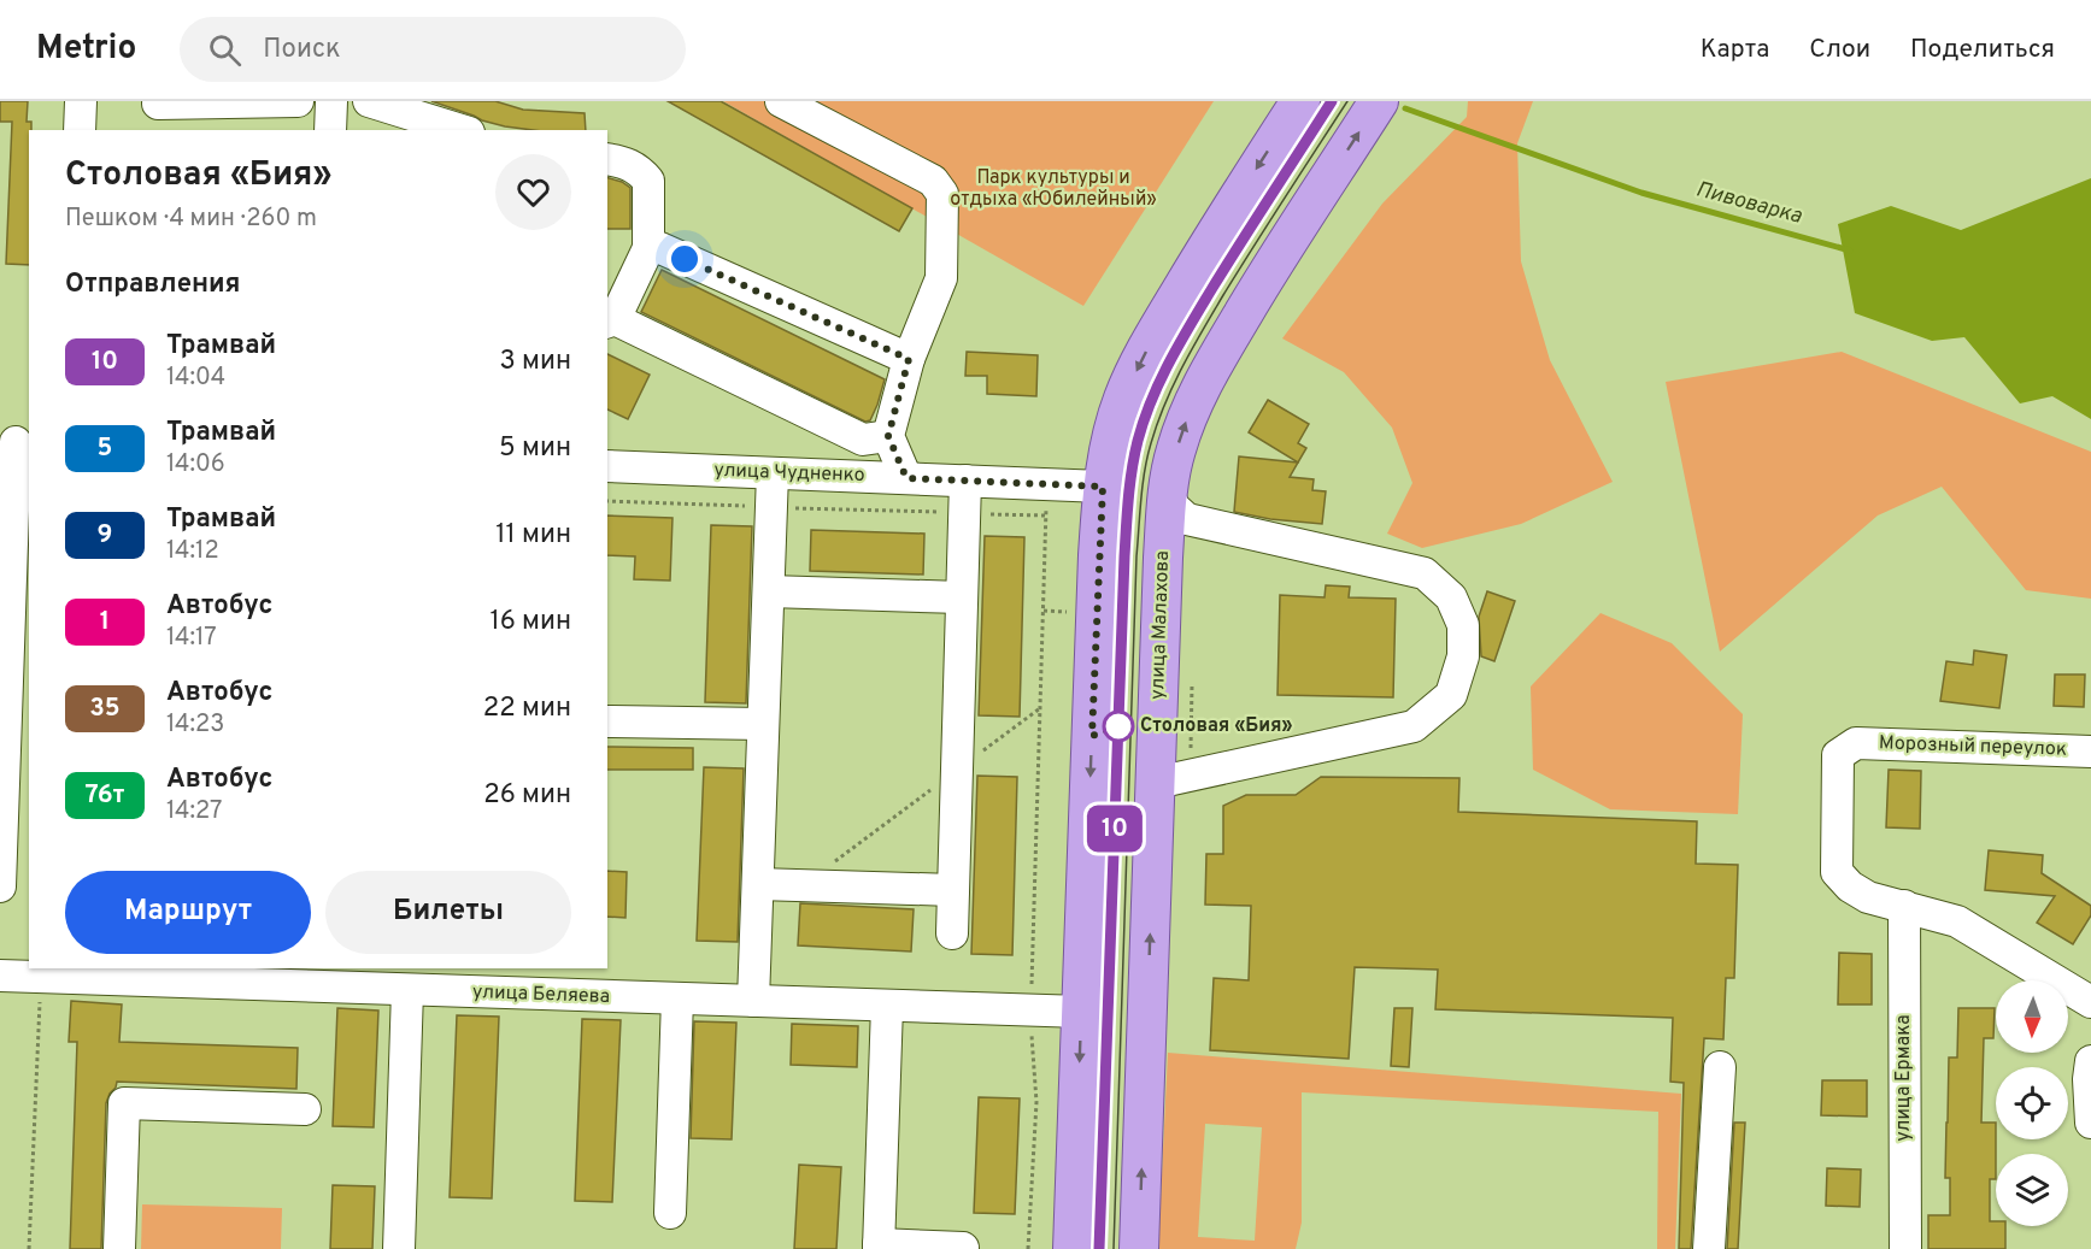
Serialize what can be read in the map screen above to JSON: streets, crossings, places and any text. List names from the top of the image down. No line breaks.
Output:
{"streets":{"main road":["улица Малахова"],"street":["улица Чудненко","Морозный переулок","улица Беляева","улица Ермака"]},"crossings":[["Морозный переулок","улица Ермака"]],"water":["Пивоварка"],"parks":["Парк культуры и отдыха «Юбилейный»"],"places":["Столовая «Бия»"],"lines":["tram line 10"],"north":"bottom","page":{"header":"Metrio","search":"Поиск","nav":["Карта","Слои","Поделиться"],"on_map":"10","heading":[["Столовая «Бия»","Пешком · 4 мин · 260 m"],"Отправления"],"list":[{"mark":"10","name":"Трамвай","note":"14:04","value":"3 мин"},{"mark":"5","name":"Трамвай","note":"14:06","value":"5 мин"},{"mark":"9","name":"Трамвай","note":"14:12","value":"11 мин"},{"mark":"1","name":"Автобус","note":"14:17","value":"16 мин"},{"mark":"35","name":"Автобус","note":"14:23","value":"22 мин"},{"mark":"76т","name":"Автобус","note":"14:27","value":"26 мин"}],"buttons":["Маршрут","Билеты"]}}
